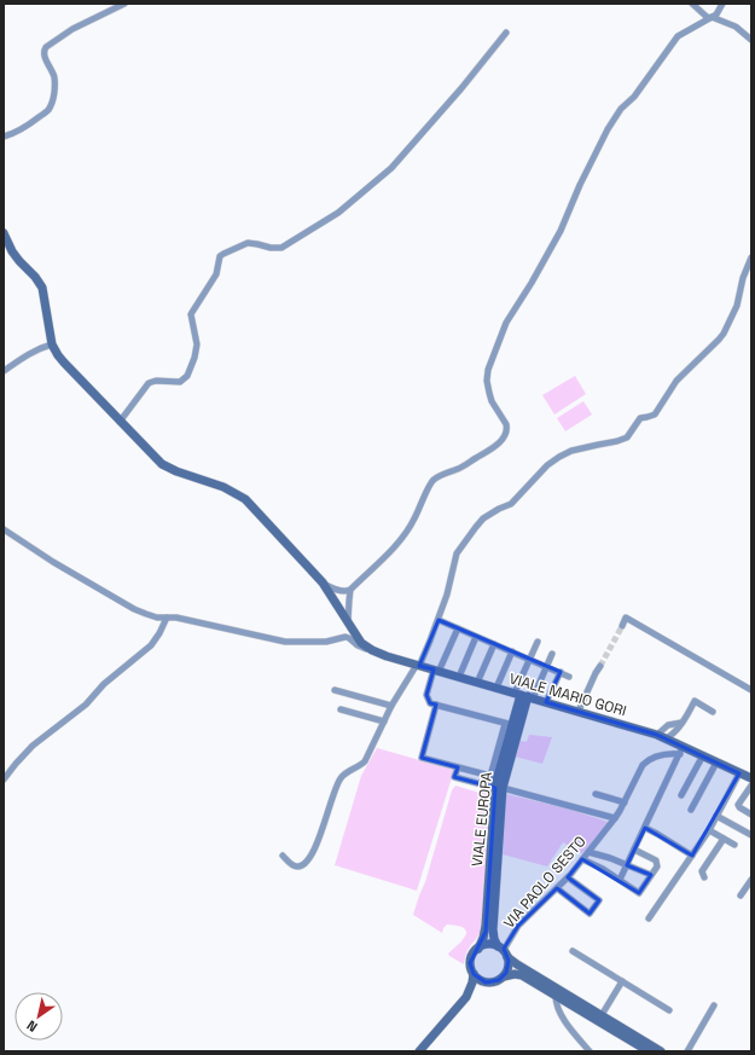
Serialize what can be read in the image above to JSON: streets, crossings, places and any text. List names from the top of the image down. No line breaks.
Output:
{"streets":{"street":["VIALE MARIO GORI","VIALE EUROPA","VIA PAOLO SESTO"]},"crossings":[["VIALE MARIO GORI","VIALE EUROPA"],["VIALE MARIO GORI","VIA PAOLO SESTO"],["VIALE EUROPA","VIA PAOLO SESTO"]],"north":"bottom left"}
